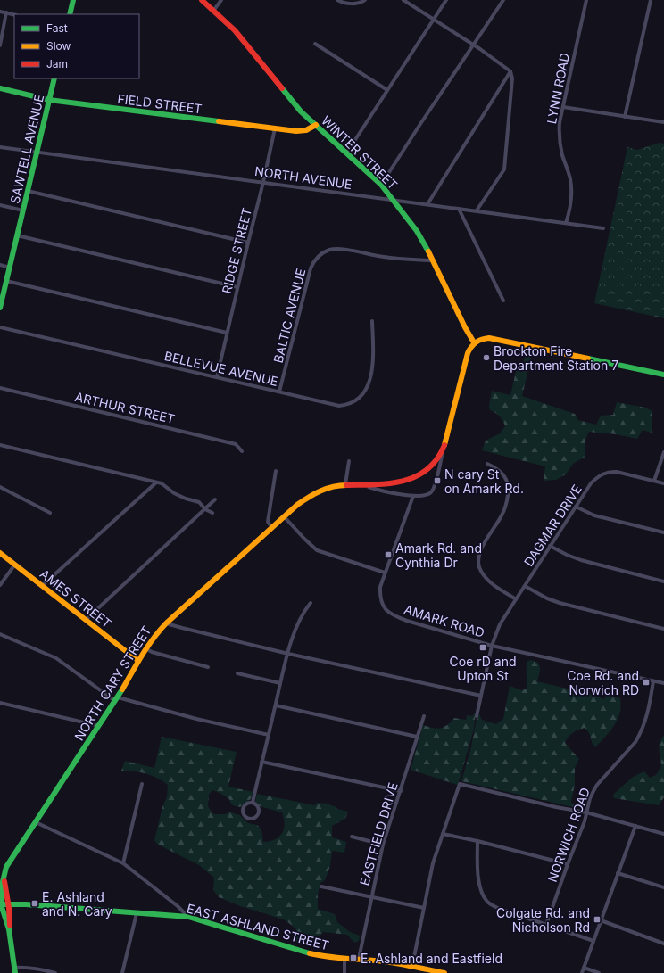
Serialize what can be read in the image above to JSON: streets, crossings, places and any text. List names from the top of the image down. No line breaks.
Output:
{"streets":{"street":["LYNN ROAD","FIELD STREET","SAWTELL AVENUE","WINTER STREET","NORTH AVENUE","RIDGE STREET","BALTIC AVENUE","BELLEVUE AVENUE","ARTHUR STREET","DAGMAR DRIVE","AMES STREET","AMARK ROAD","NORTH CARY STREET","EASTFIELD DRIVE","NORWICH ROAD","EAST ASHLAND STREET"]},"crossings":[["LYNN ROAD","NORTH AVENUE"],["FIELD STREET","SAWTELL AVENUE"],["FIELD STREET","WINTER STREET"],["FIELD STREET","RIDGE STREET"],["SAWTELL AVENUE","NORTH AVENUE"],["WINTER STREET","NORTH AVENUE"],["WINTER STREET","BALTIC AVENUE"],["WINTER STREET","NORTH CARY STREET"],["NORTH AVENUE","RIDGE STREET"],["RIDGE STREET","BELLEVUE AVENUE"],["BALTIC AVENUE","BELLEVUE AVENUE"],["DAGMAR DRIVE","AMARK ROAD"],["AMES STREET","NORTH CARY STREET"],["AMARK ROAD","NORTH CARY STREET"],["AMARK ROAD","NORWICH ROAD"],["NORTH CARY STREET","EAST ASHLAND STREET"],["EASTFIELD DRIVE","EAST ASHLAND STREET"]],"places":{"other":["Brockton Fire Department Station 7"],"transit":["N cary St on Amark Rd.","Amark Rd. and Cynthia Dr","Coe rD and Upton St","Coe Rd. and Norwich RD","E. Ashland and N. Cary","Colgate Rd. and Nicholson Rd","E. Ashland and Eastfield"]},"legend":["Fast","Slow","Jam"]}
